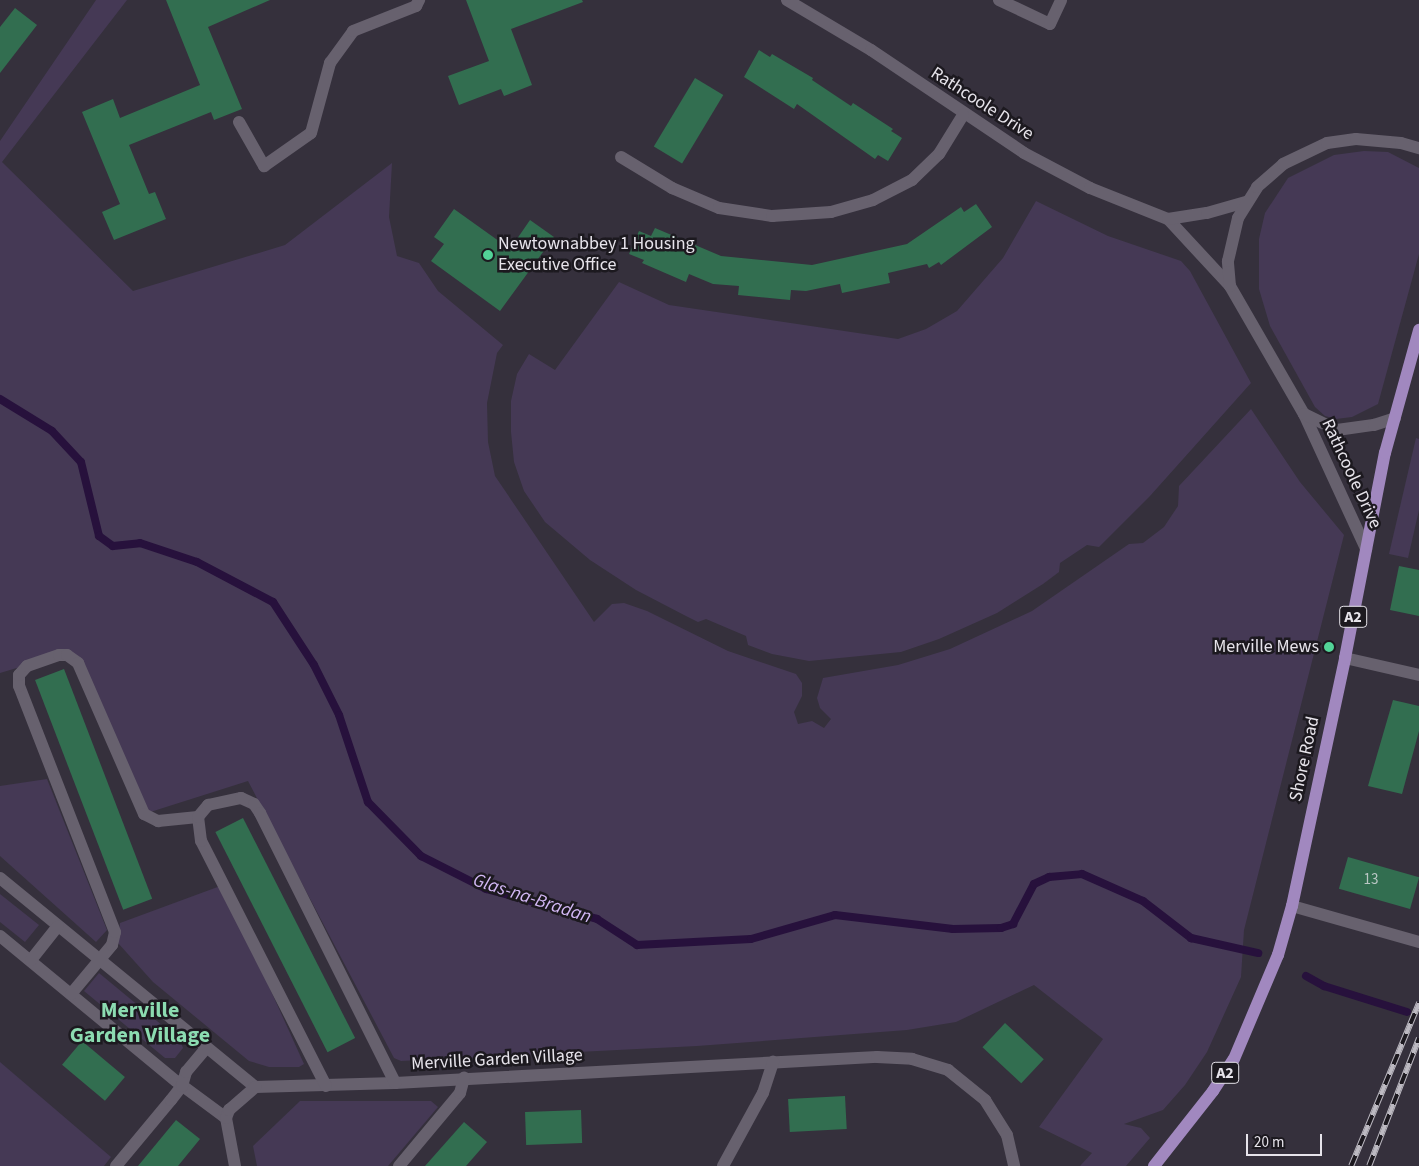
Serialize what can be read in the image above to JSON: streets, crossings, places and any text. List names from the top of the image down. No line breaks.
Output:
{"streets":{"main road":["A2","Shore Road"],"street":["Rathcoole Drive","Merville Garden Village"]},"crossings":[["Rathcoole Drive","Shore Road"]],"districts":["Merville Garden Village"],"water":["Glas-na-Bradan"],"places":["Newtownabbey 1 Housing Executive Office","Merville Mews"],"house_numbers":["13"],"scale_bar":"20 m"}
